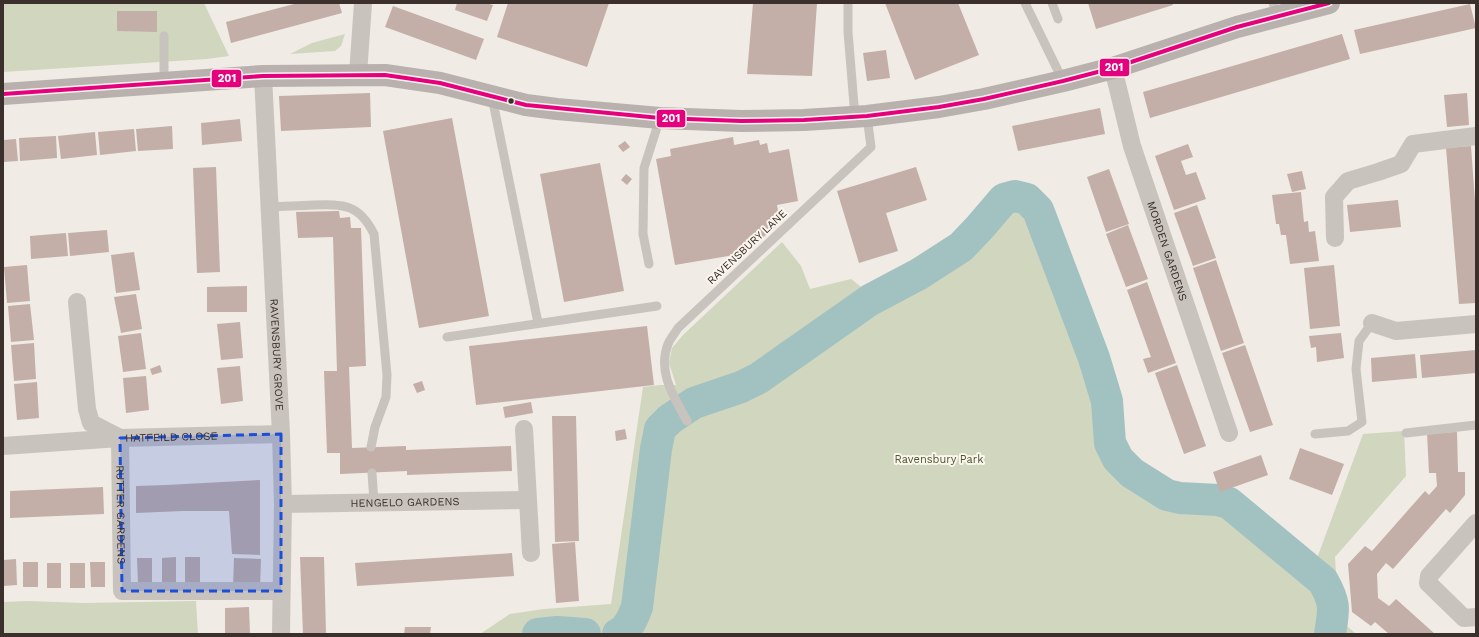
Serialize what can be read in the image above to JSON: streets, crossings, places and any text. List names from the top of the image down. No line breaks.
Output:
{"streets":{"street":["MORDEN GARDENS","RAVENSBURY GROVE","HATFEILD CLOSE","HENGELO GARDENS","RUTTER GARDENS"],"lane":["RAVENSBURY LANE"]},"crossings":[["RAVENSBURY GROVE","HATFEILD CLOSE"],["RAVENSBURY GROVE","HENGELO GARDENS"],["RAVENSBURY GROVE","RUTTER GARDENS"],["HATFEILD CLOSE","RUTTER GARDENS"]],"parks":["Ravensbury Park"],"lines":["transit line 201"]}
